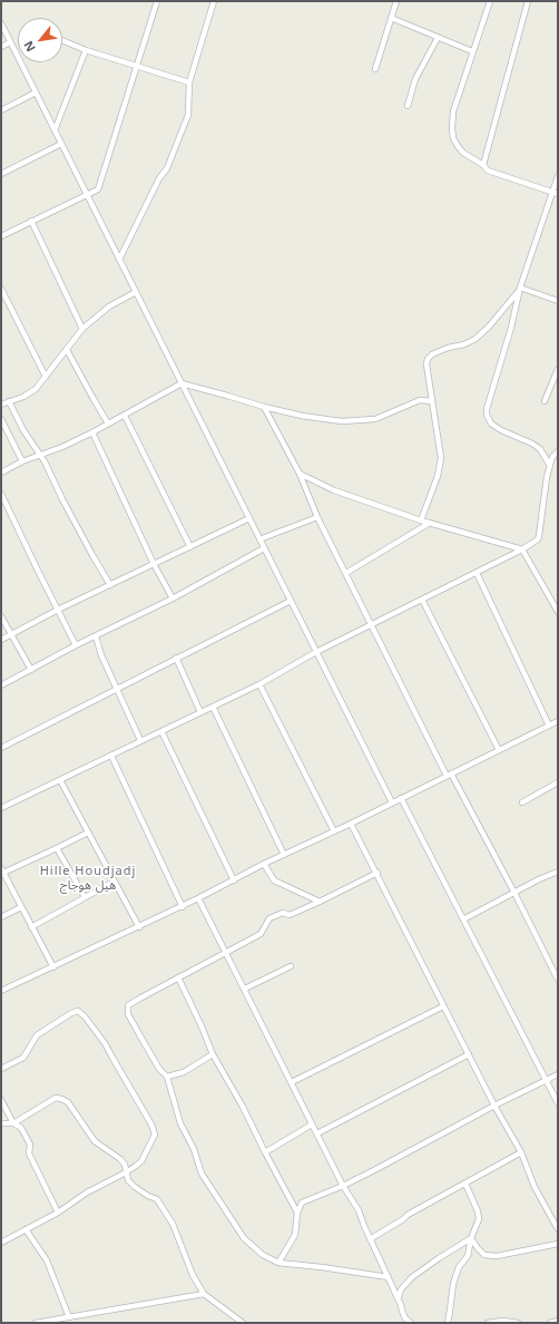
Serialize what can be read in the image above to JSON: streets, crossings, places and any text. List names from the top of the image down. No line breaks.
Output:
{"districts":["Hille Houdjadj هيل هوجاج"],"north":"bottom left"}
